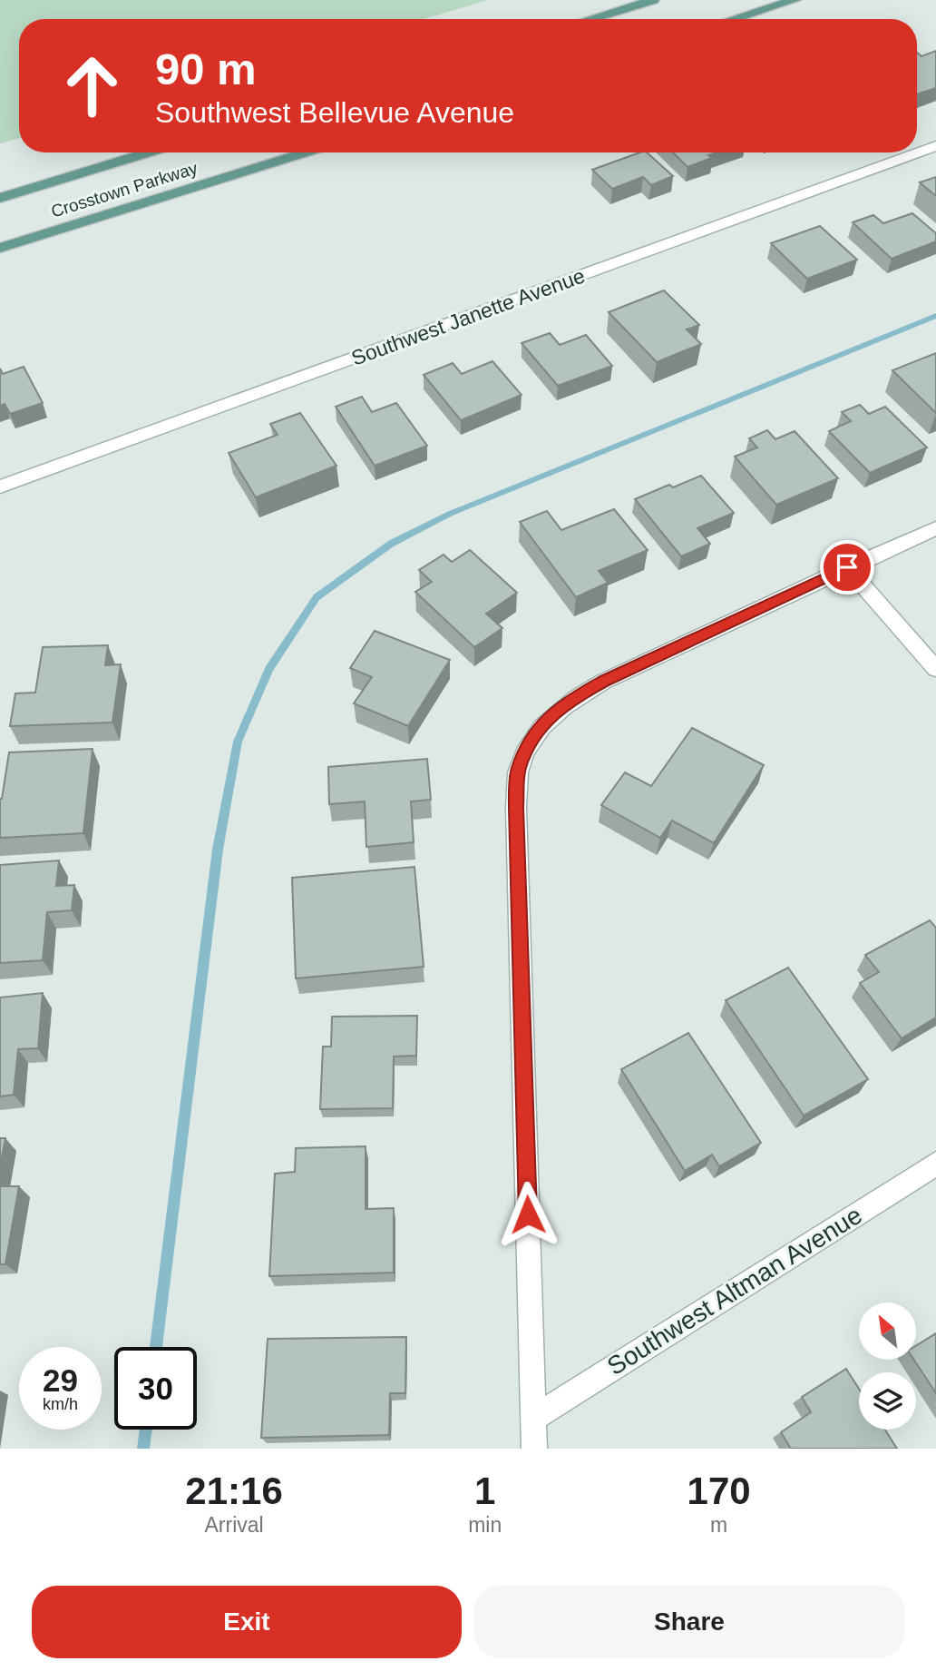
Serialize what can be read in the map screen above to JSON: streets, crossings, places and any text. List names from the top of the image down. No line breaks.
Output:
{"streets":{"main road":["Crosstown Parkway"],"street":["Southwest Janette Avenue","Southwest Altman Avenue"]},"north":"top left","page":{"turn":["90 m","Southwest Bellevue Avenue"],"speed":"29 km/h","limit":"30","eta":["21:16","Arrival","1","min","170","m"],"buttons":["Exit","Share"]}}
